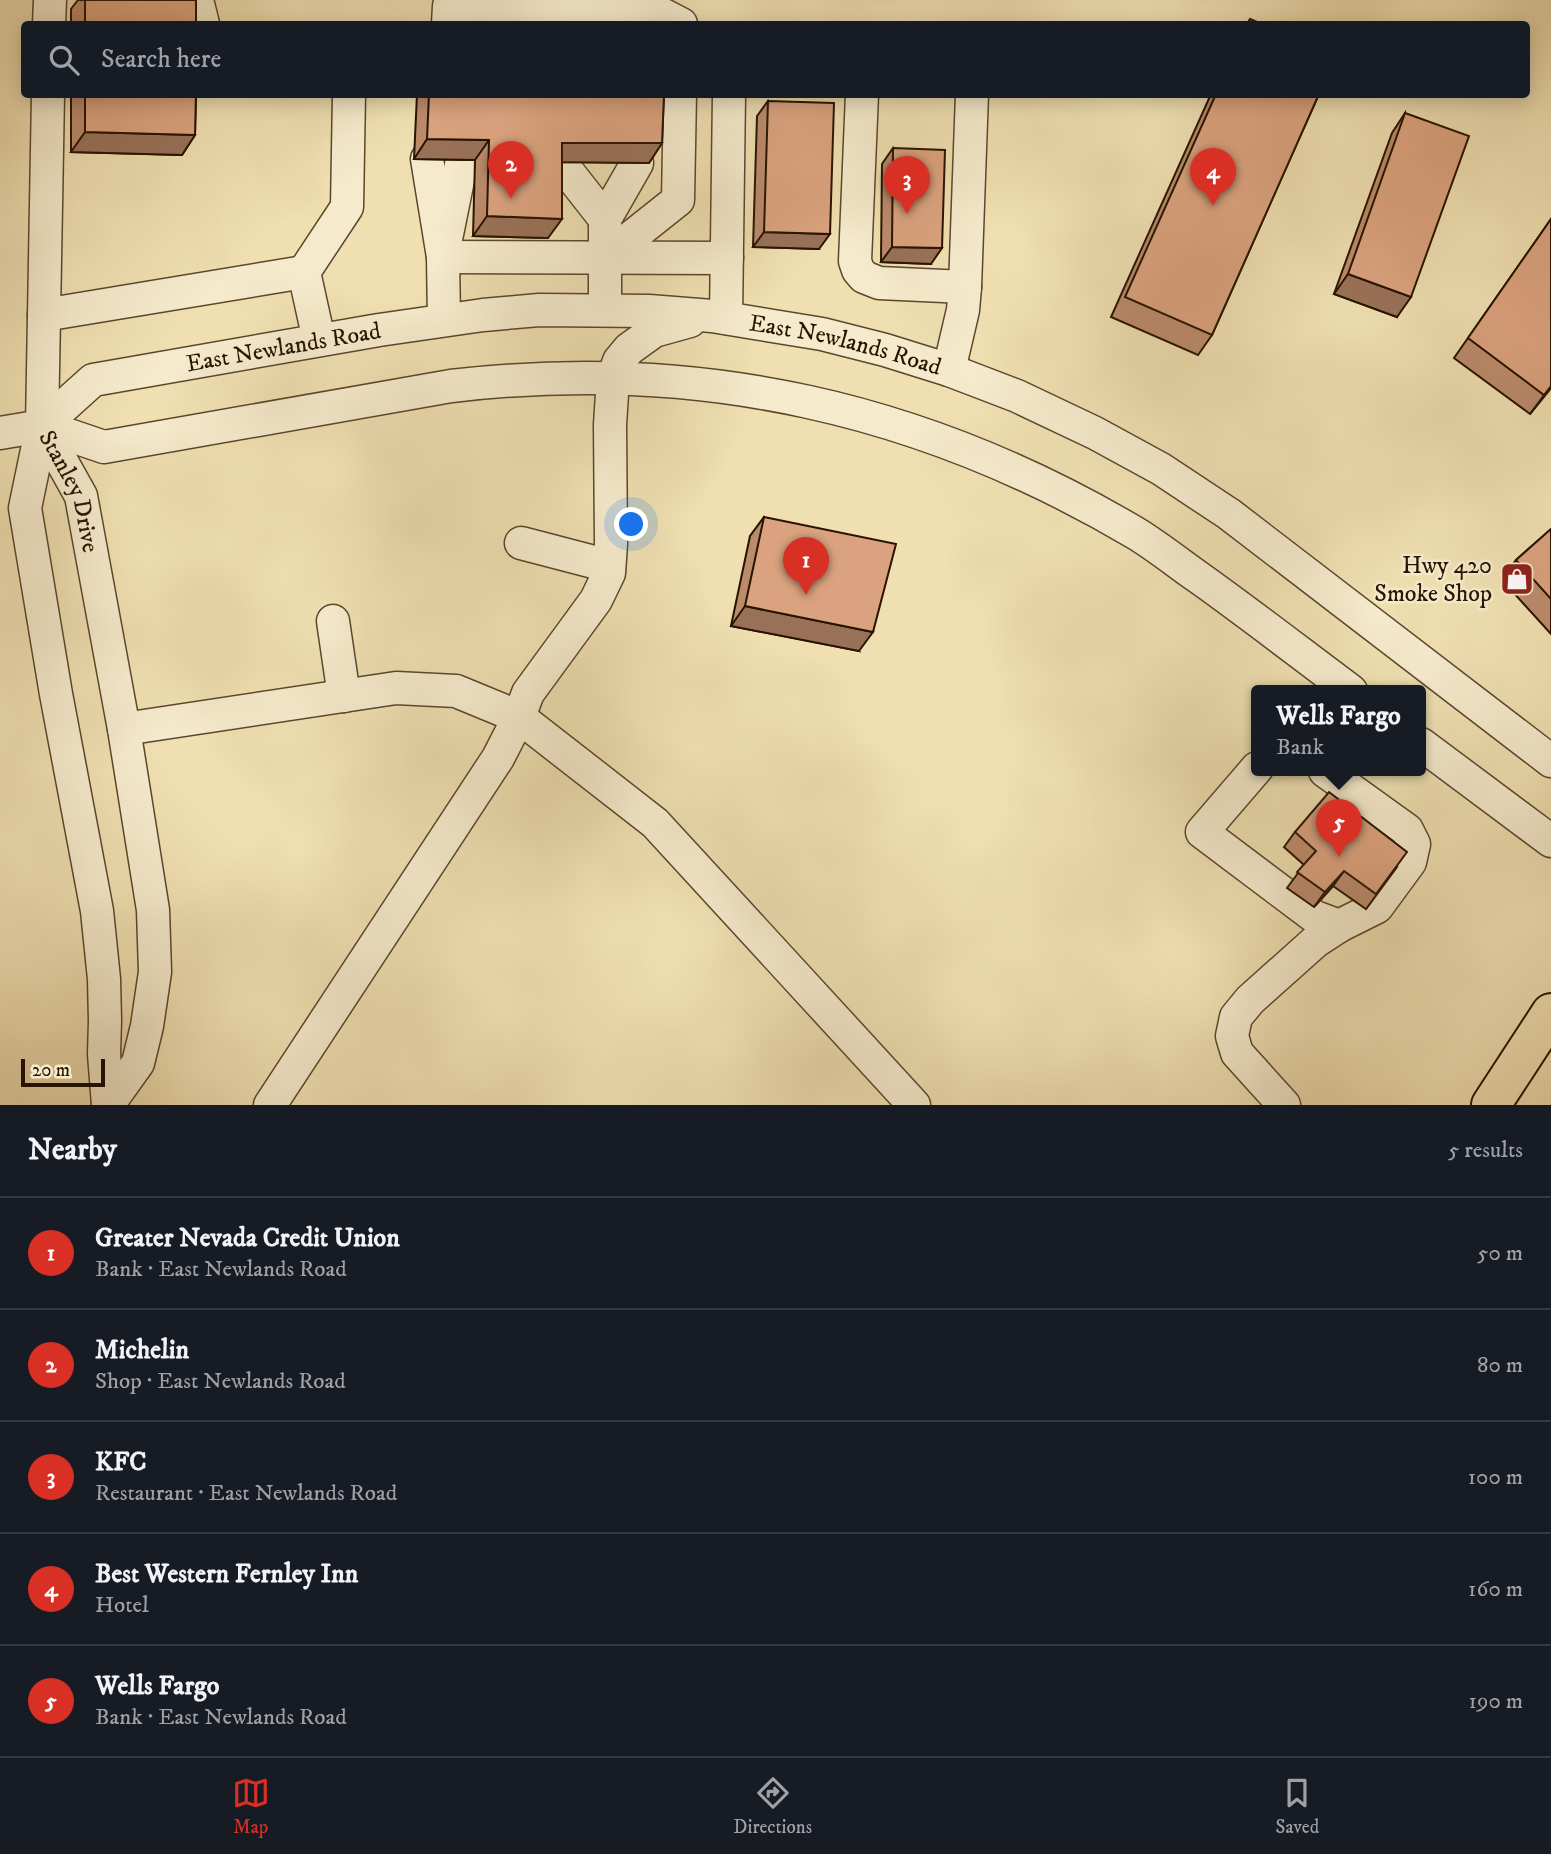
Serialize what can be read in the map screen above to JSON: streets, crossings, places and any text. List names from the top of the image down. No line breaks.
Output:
{"streets":{"street":["East Newlands Road","Stanley Drive"]},"crossings":[["East Newlands Road","Stanley Drive"]],"places":{"shop":["Hwy 420 Smoke Shop"]},"scale_bar":"20 m","page":{"search":"Search here","pins":["2","4","3","1","5"],"popup":["Wells Fargo","Bank"],"scale":"20 m","heading":["Nearby","5 results"],"list":[{"mark":"1","name":"Greater Nevada Credit Union","note":"Bank · East Newlands Road","value":"50 m"},{"mark":"2","name":"Michelin","note":"Shop · East Newlands Road","value":"80 m"},{"mark":"3","name":"KFC","note":"Restaurant · East Newlands Road","value":"100 m"},{"mark":"4","name":"Best Western Fernley Inn","note":"Hotel","value":"160 m"},{"mark":"5","name":"Wells Fargo","note":"Bank · East Newlands Road","value":"190 m"}],"nav":["Map","Directions","Saved"]}}
